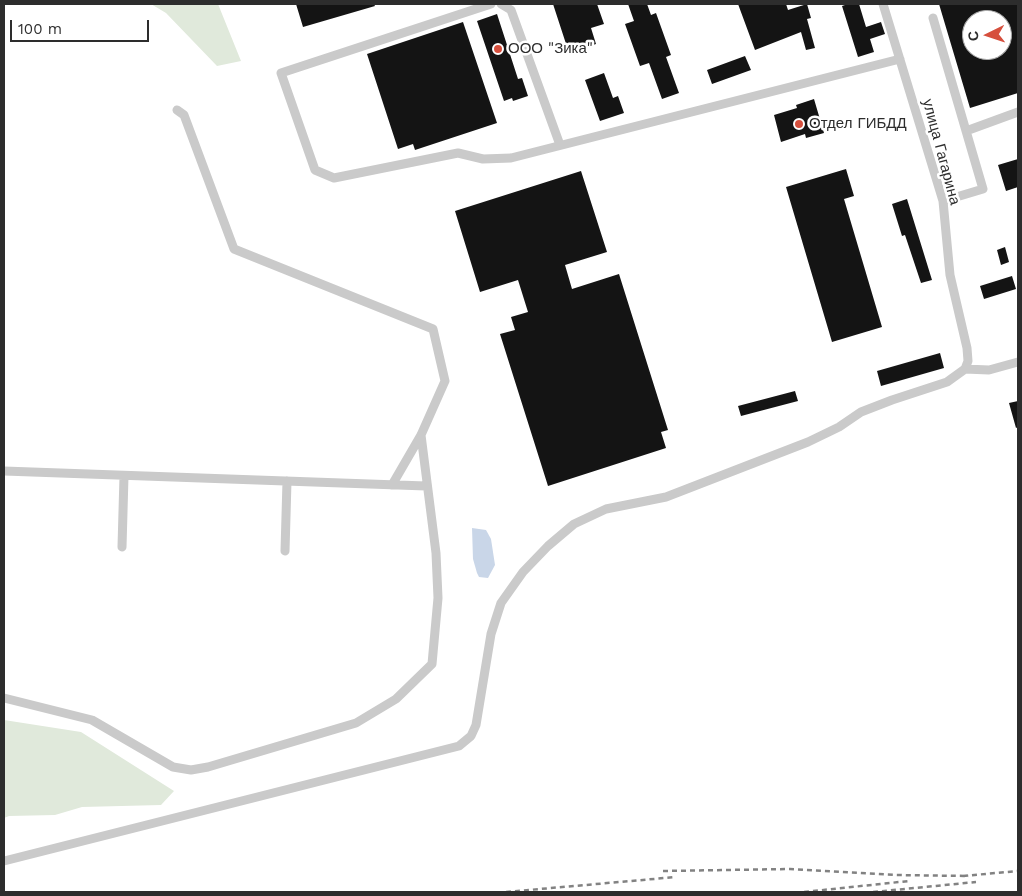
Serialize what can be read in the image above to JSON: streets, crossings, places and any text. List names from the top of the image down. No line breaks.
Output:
{"streets":{"street":["улица Гагарина"]},"places":["ООО \"Зика\"","Отдел ГИБДД"],"scale_bar":"100 m","north":"left"}
